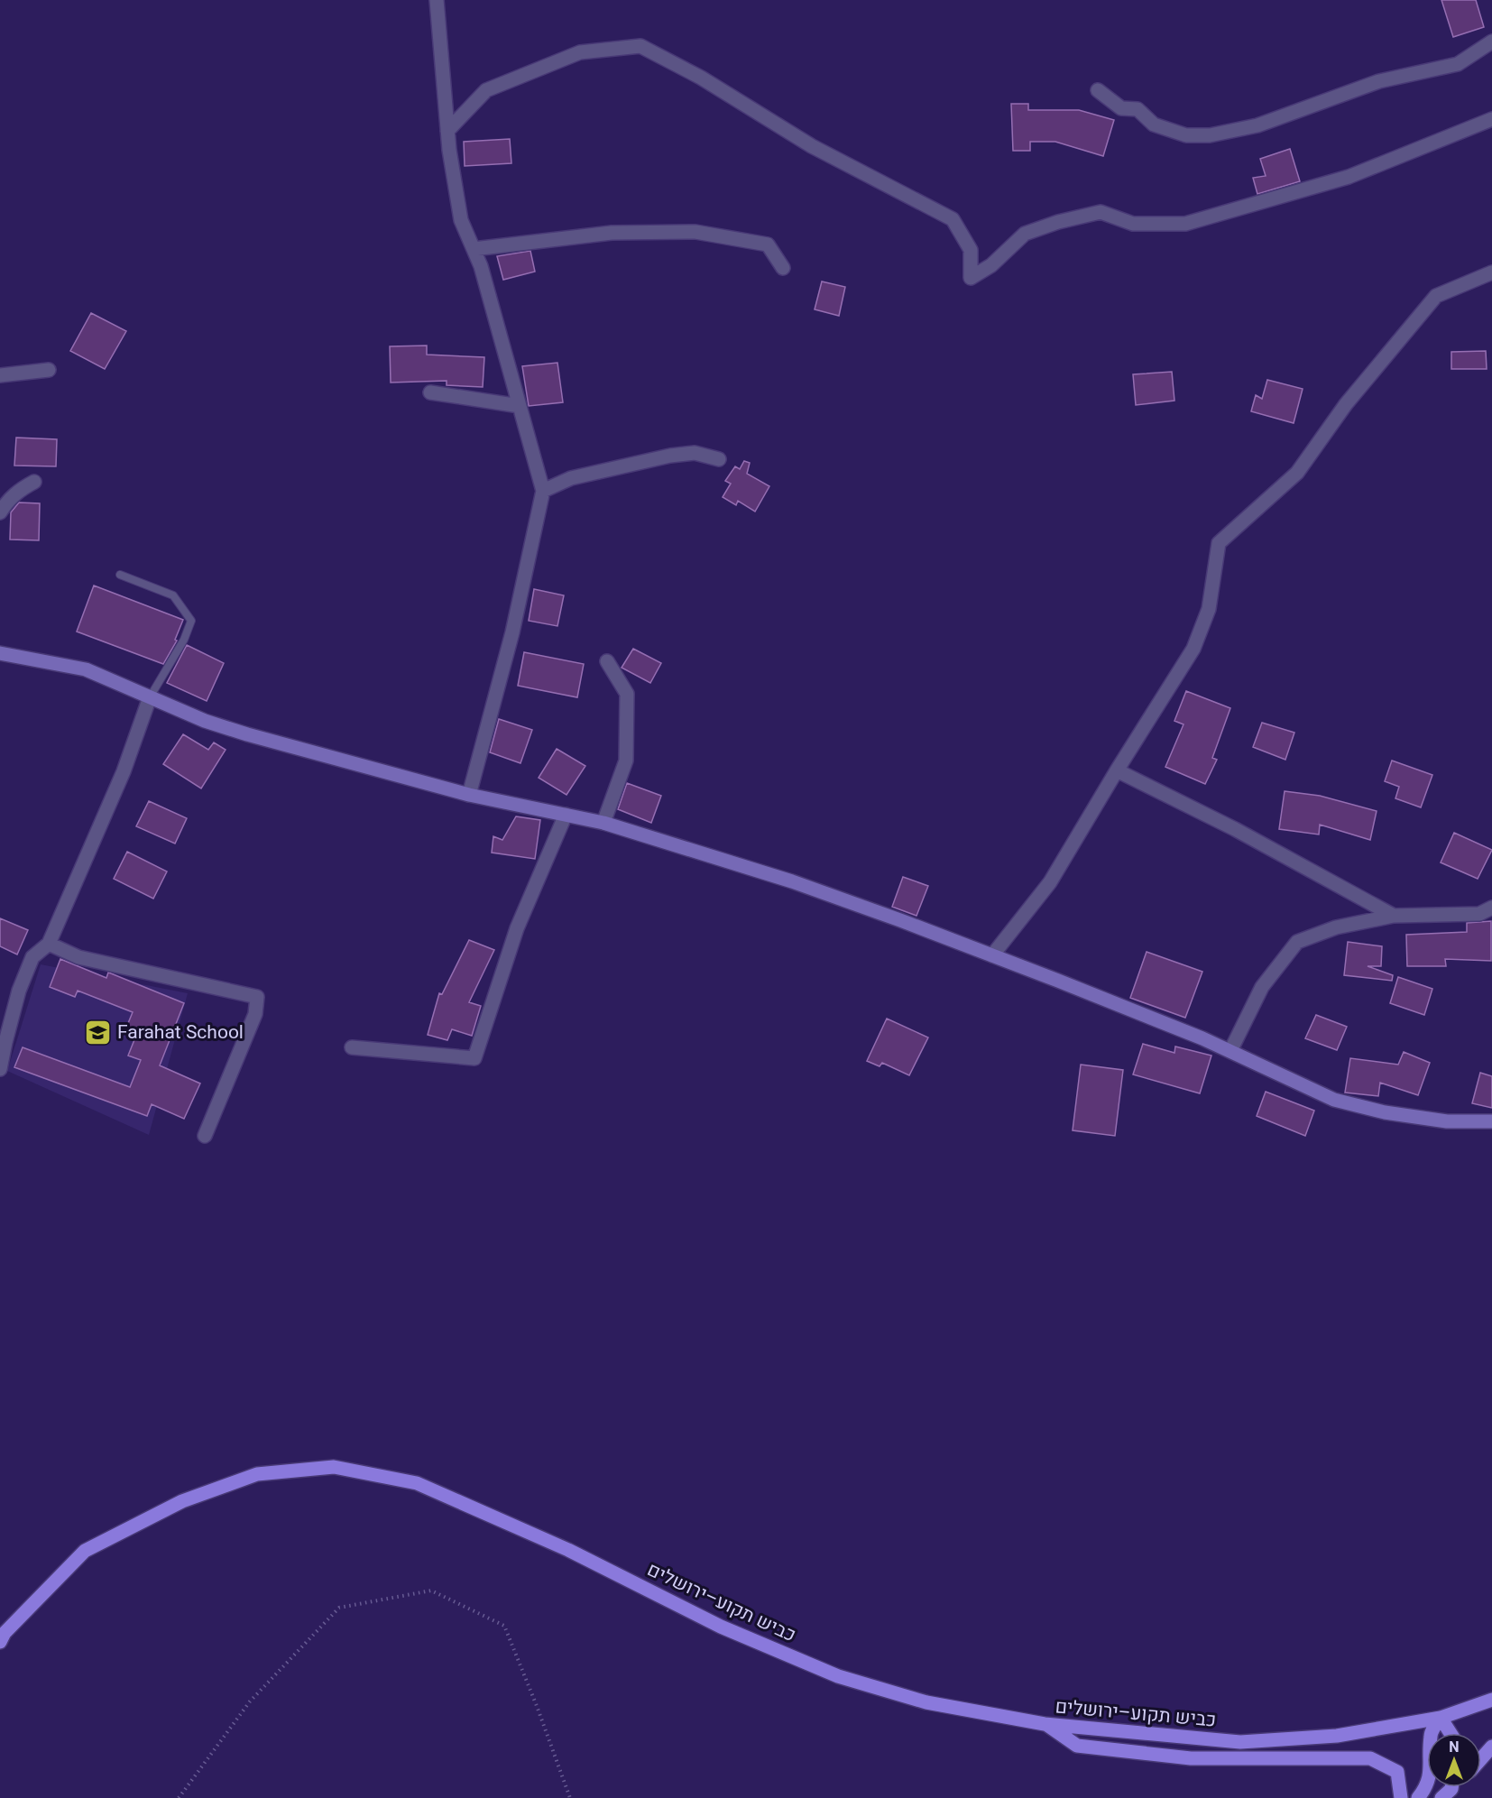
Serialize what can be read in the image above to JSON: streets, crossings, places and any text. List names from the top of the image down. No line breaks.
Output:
{"streets":{"main road":["כביש תקוע–ירושלים"]},"places":{"school or university":["Farahat School"]},"north":"top"}
